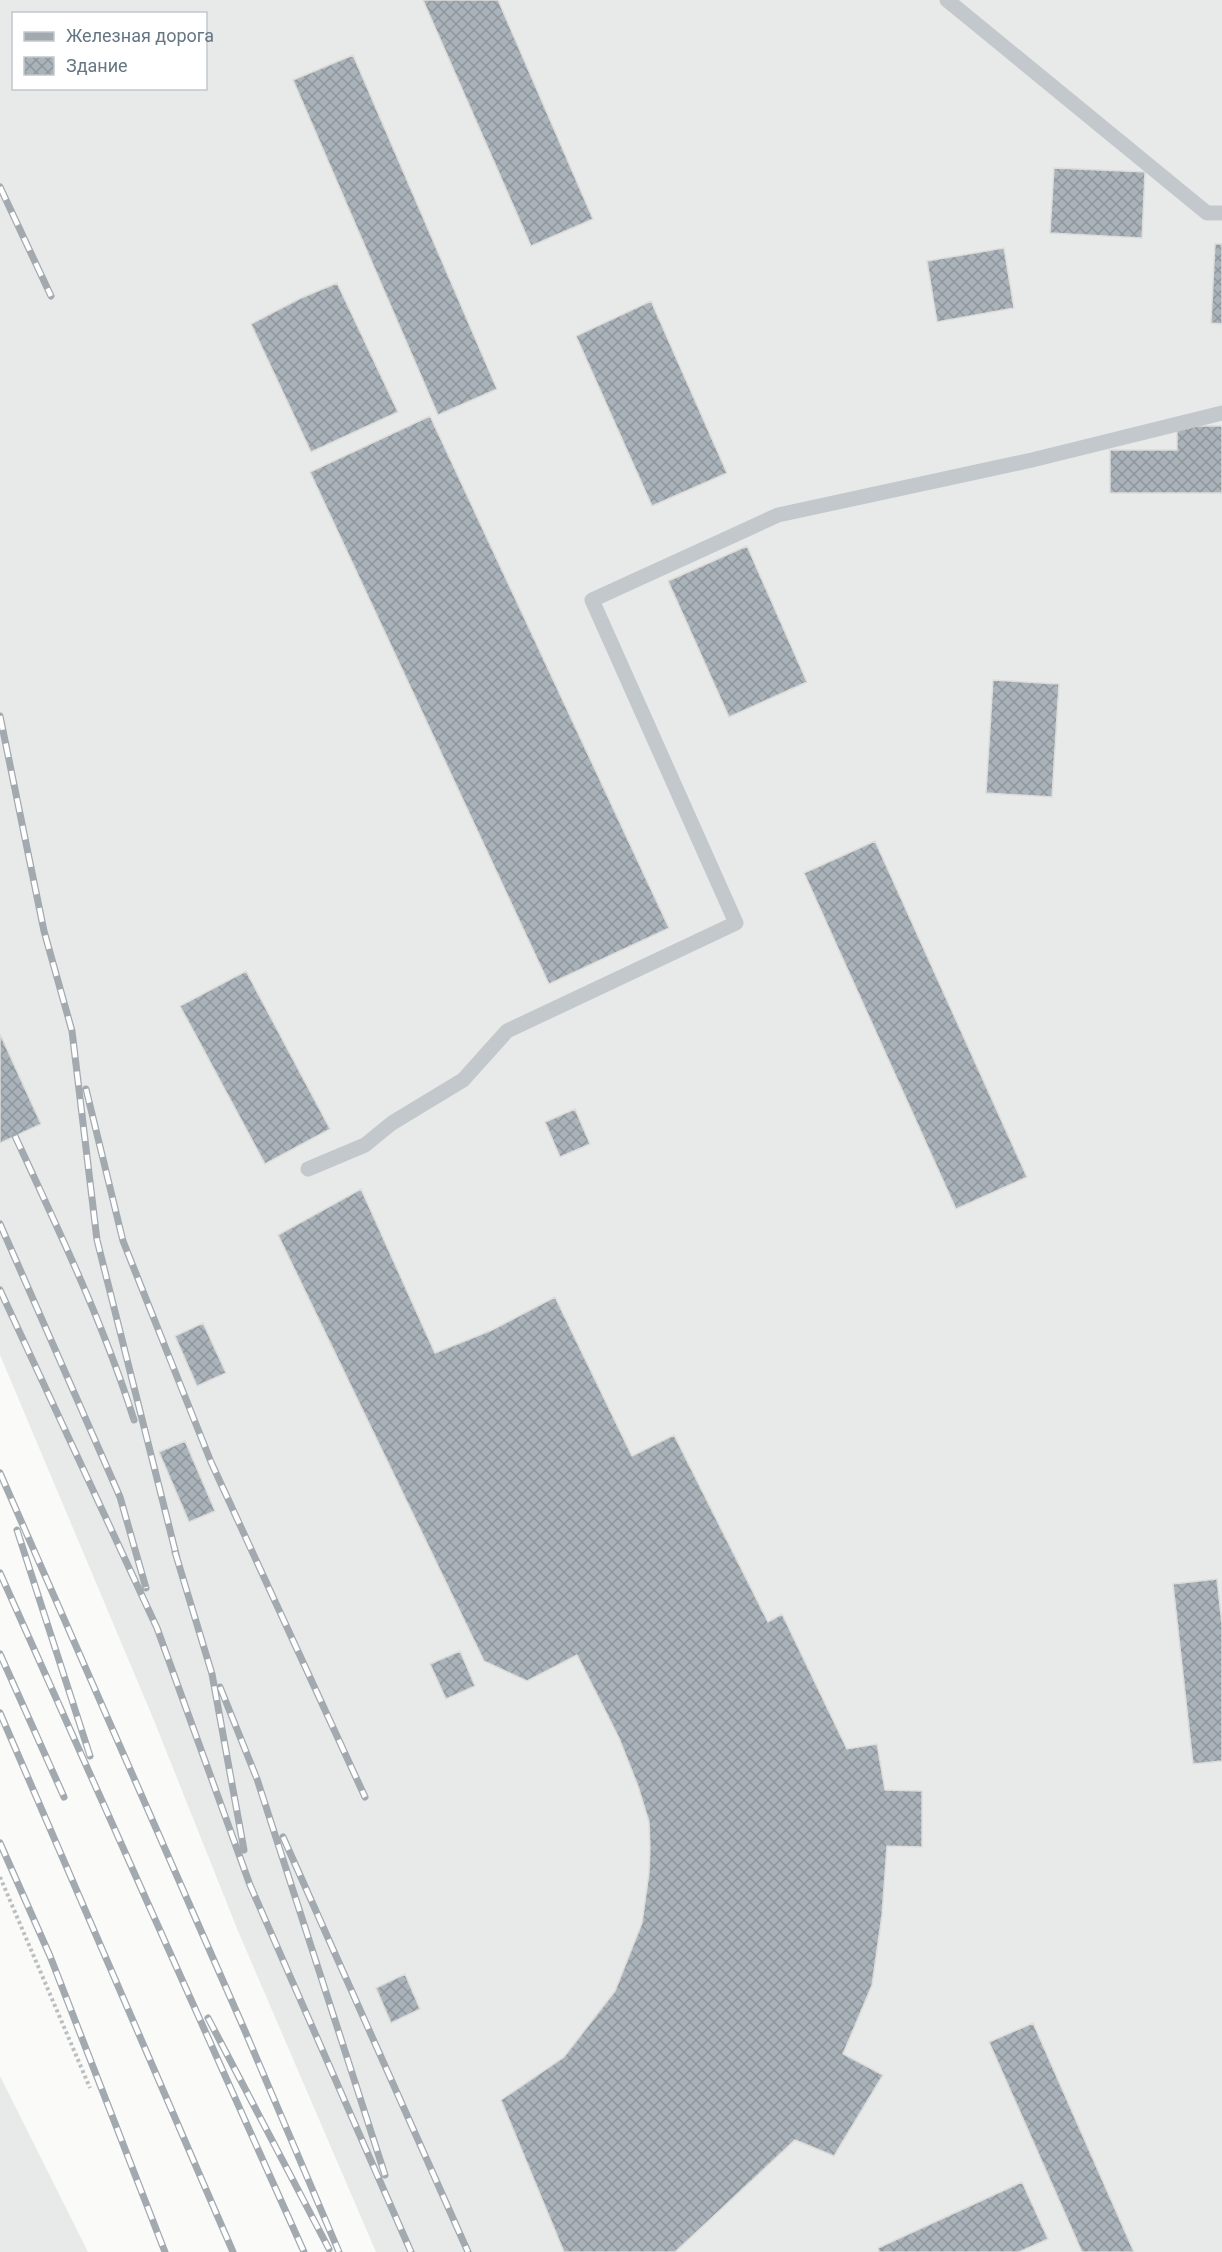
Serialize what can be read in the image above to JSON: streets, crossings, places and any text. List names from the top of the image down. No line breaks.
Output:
{"legend":["Железная дорога","Здание"]}
